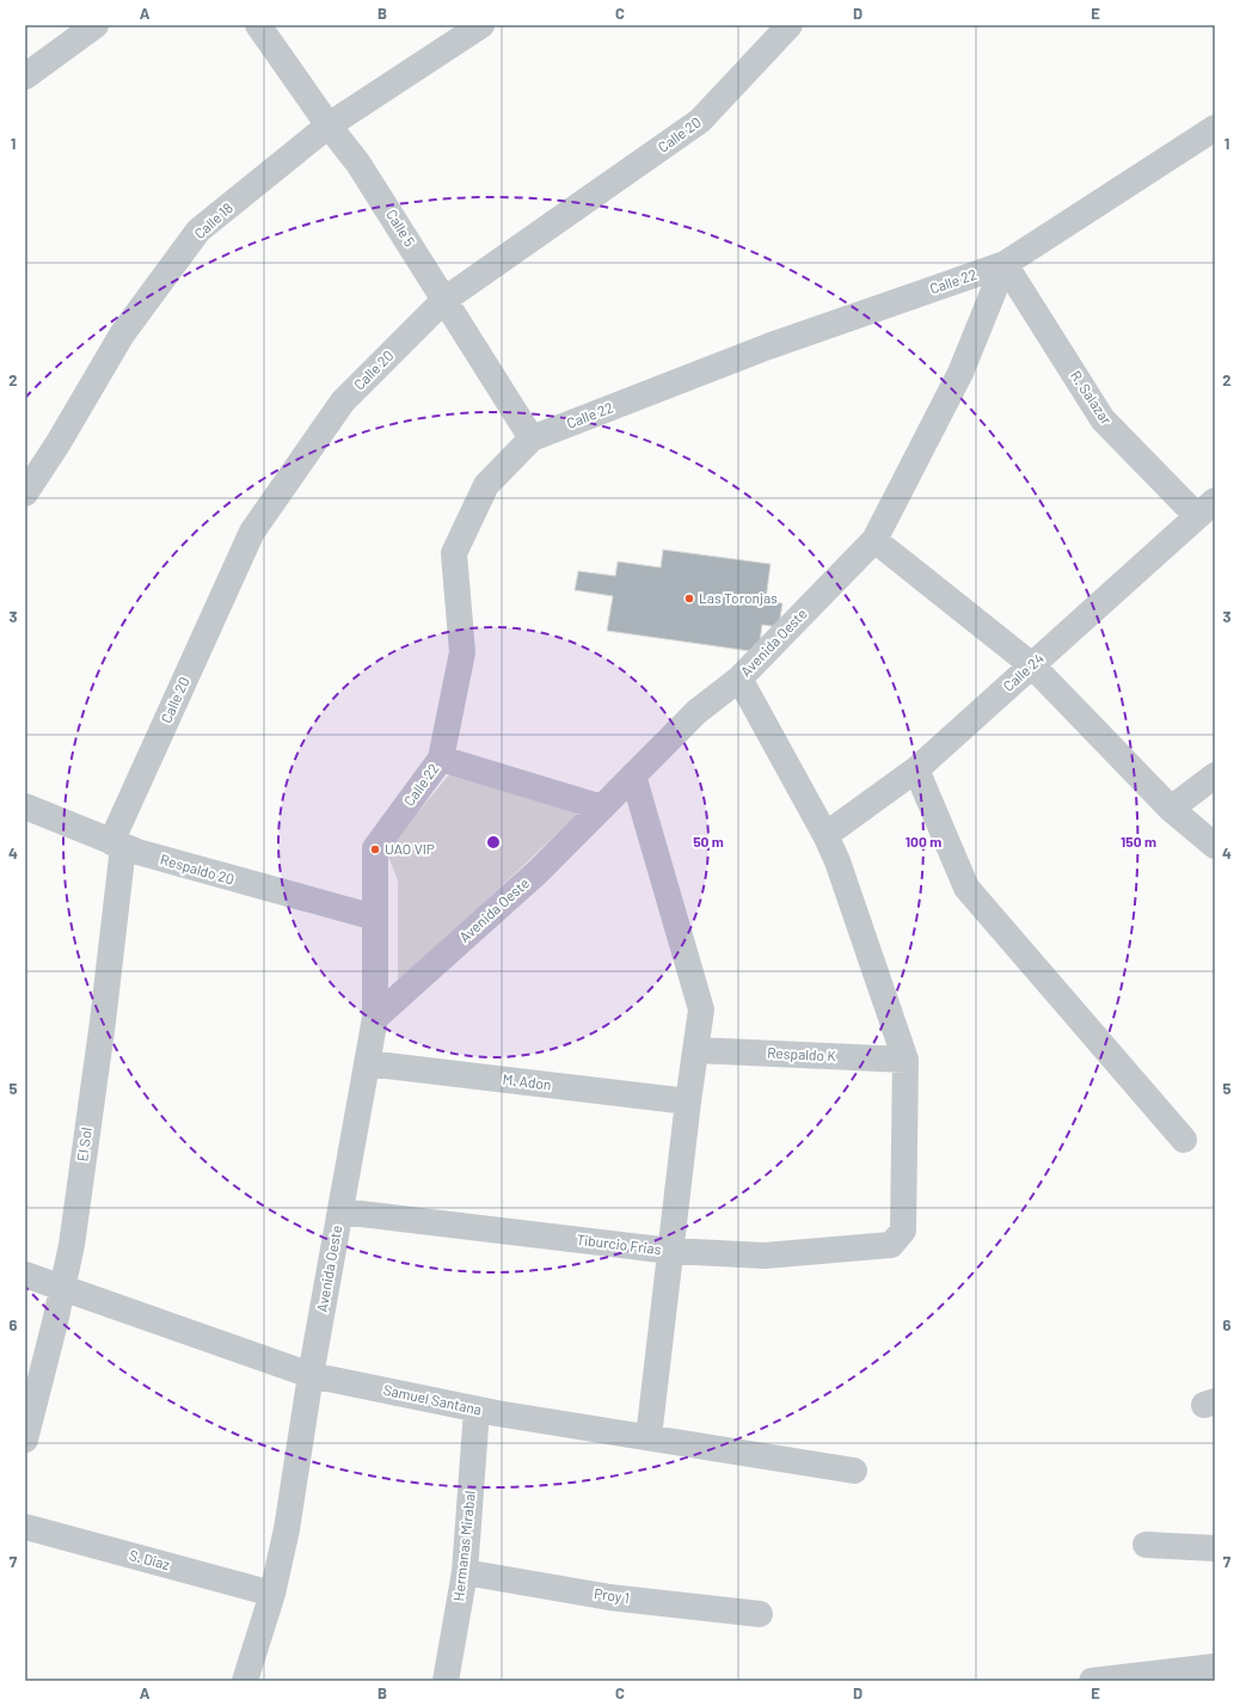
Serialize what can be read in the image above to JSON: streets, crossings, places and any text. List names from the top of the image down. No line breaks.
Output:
{"streets":{"street":["Calle 20","Calle 18","Calle 5","Calle 22","R. Salazar","Avenida Oeste","Calle 24","Respaldo 20","Respaldo K","M. Adon","El Sol","Tiburcio Frias","Samuel Santana","Hermanas Mirabal","S. Diaz","Proy 1"]},"crossings":[["Calle 20","Calle 5"],["Calle 20","Respaldo 20"],["Calle 20","El Sol"],["Calle 18","Calle 5"],["Calle 5","Calle 22"],["Calle 22","R. Salazar"],["Calle 22","Avenida Oeste"],["Calle 22","Respaldo 20"],["R. Salazar","Avenida Oeste"],["R. Salazar","Calle 24"],["Avenida Oeste","M. Adon"],["Avenida Oeste","Tiburcio Frias"],["Avenida Oeste","Samuel Santana"],["Avenida Oeste","S. Diaz"],["Respaldo 20","El Sol"],["Respaldo K","Tiburcio Frias"],["El Sol","Samuel Santana"],["Samuel Santana","Hermanas Mirabal"],["Hermanas Mirabal","Proy 1"]],"places":["Las Toronjas","UAO VIP"],"grid":{"columns":["A","B","C","D","E"],"rows":["1","2","3","4","5","6","7"]},"rings":["50 m","100 m","150 m"]}
